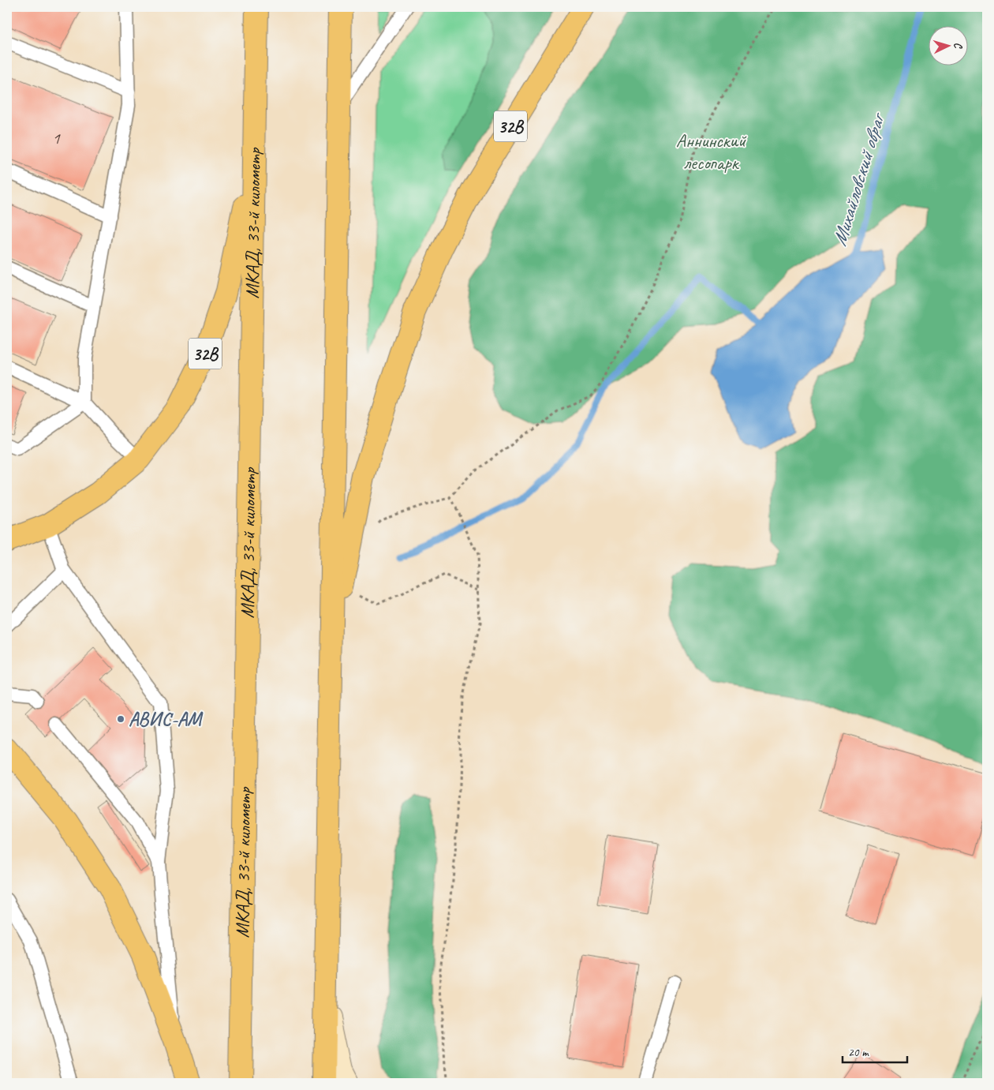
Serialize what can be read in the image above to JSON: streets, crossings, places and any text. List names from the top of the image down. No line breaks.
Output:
{"streets":{"highway":["32B","МКАД, 33-й километр"]},"crossings":[["32B","МКАД, 33-й километр"]],"water":["Михайловский овраг"],"parks":["Аннинский лесопарк"],"places":["АВИС-АМ"],"house_numbers":["1"],"scale_bar":"20 m","north":"right"}
